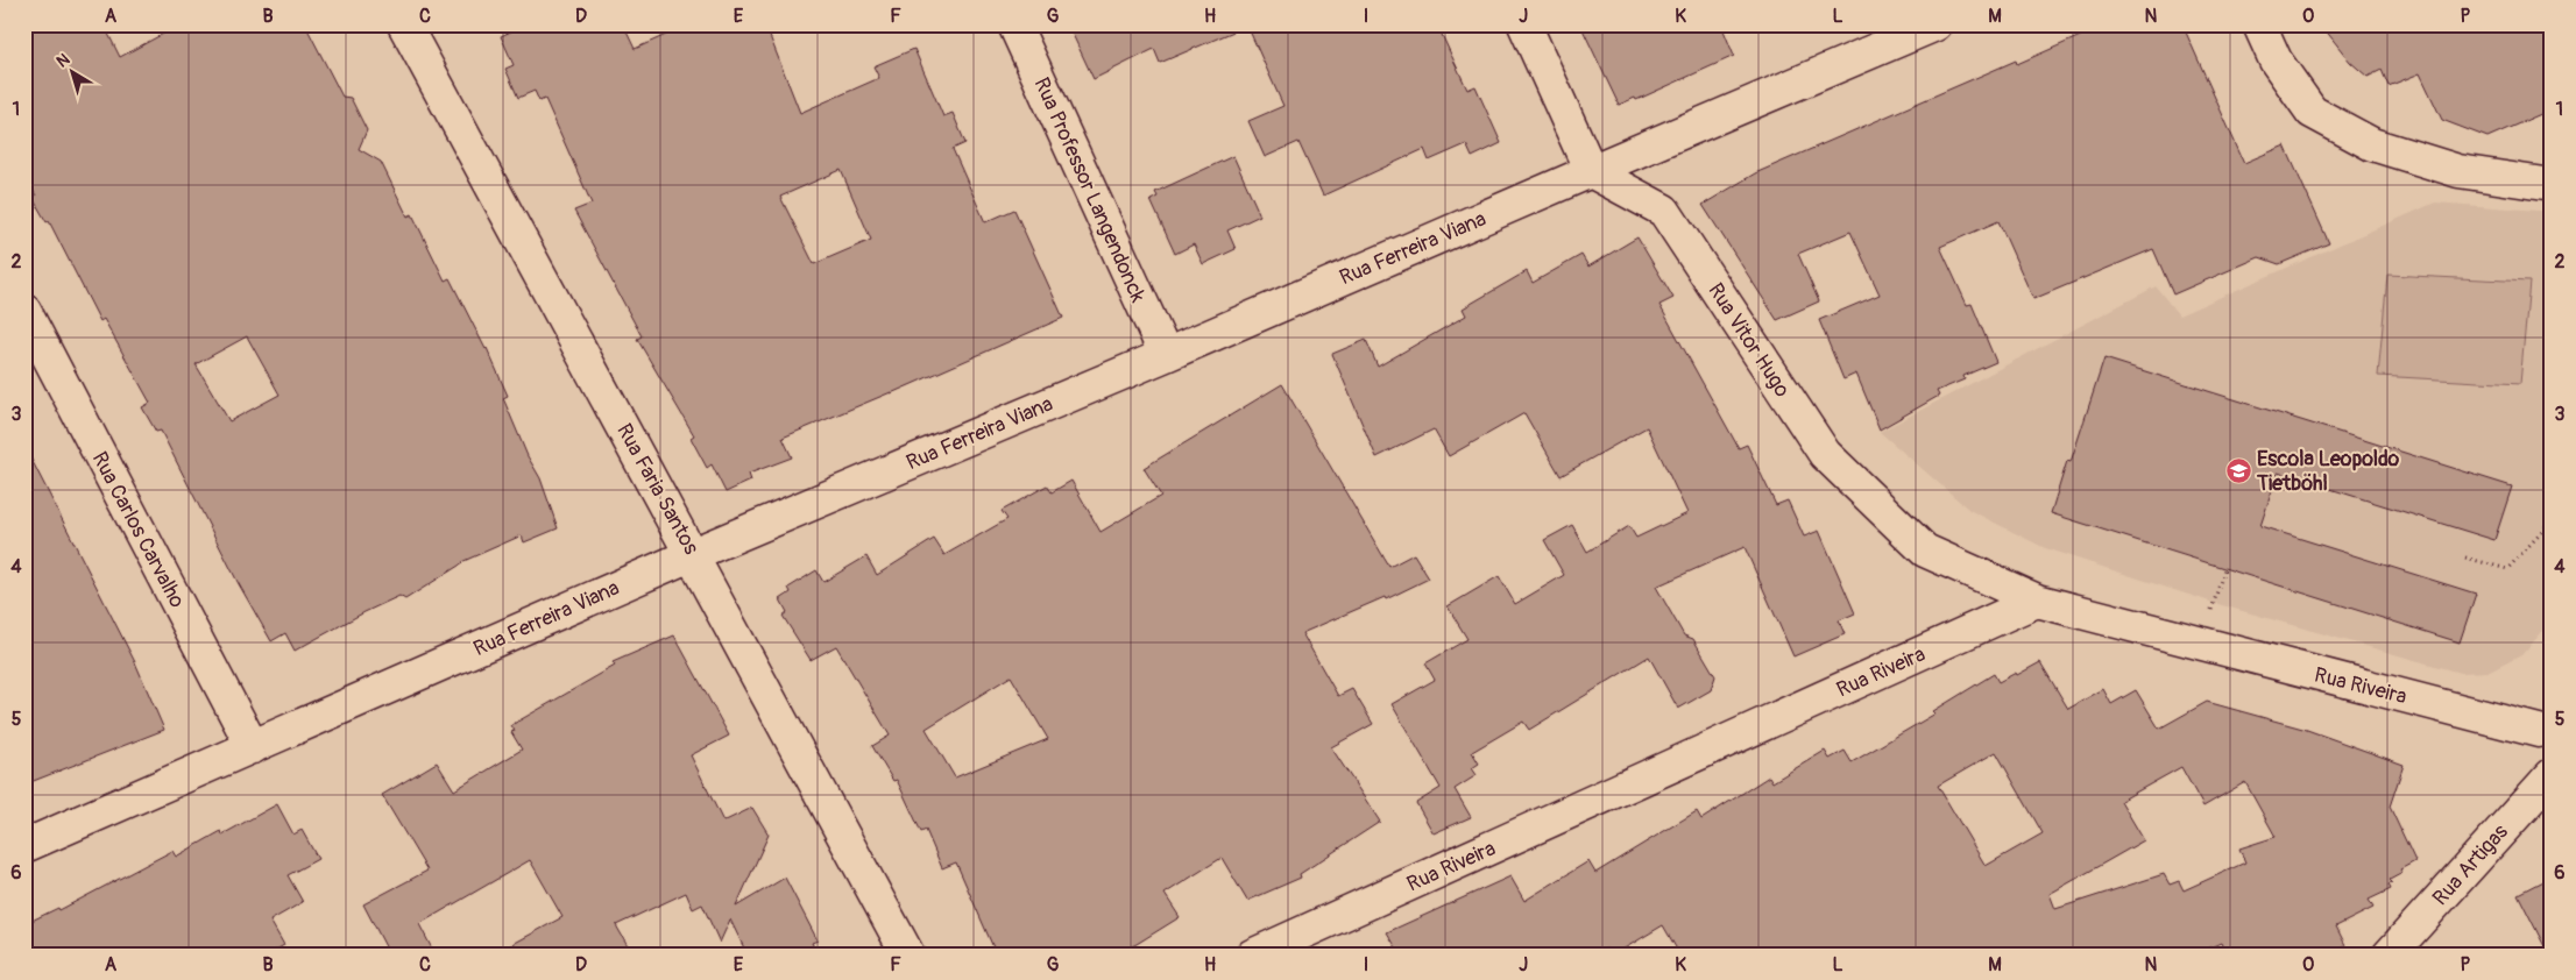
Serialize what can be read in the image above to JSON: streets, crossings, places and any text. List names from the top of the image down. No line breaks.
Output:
{"streets":{"street":["Rua Professor Langendonck","Rua Ferreira Viana","Rua Vitor Hugo","Rua Faria Santos","Rua Carlos Carvalho","Rua Riveira","Rua Artigas"]},"crossings":[["Rua Professor Langendonck","Rua Ferreira Viana"],["Rua Ferreira Viana","Rua Vitor Hugo"],["Rua Ferreira Viana","Rua Faria Santos"],["Rua Ferreira Viana","Rua Carlos Carvalho"],["Rua Vitor Hugo","Rua Riveira"]],"places":{"school or university":["Escola Leopoldo Tietböhl"]},"north":"top left","grid":{"columns":["A","B","C","D","E","F","G","H","I","J","K","L","M","N","O","P"],"rows":["1","2","3","4","5","6"]}}
